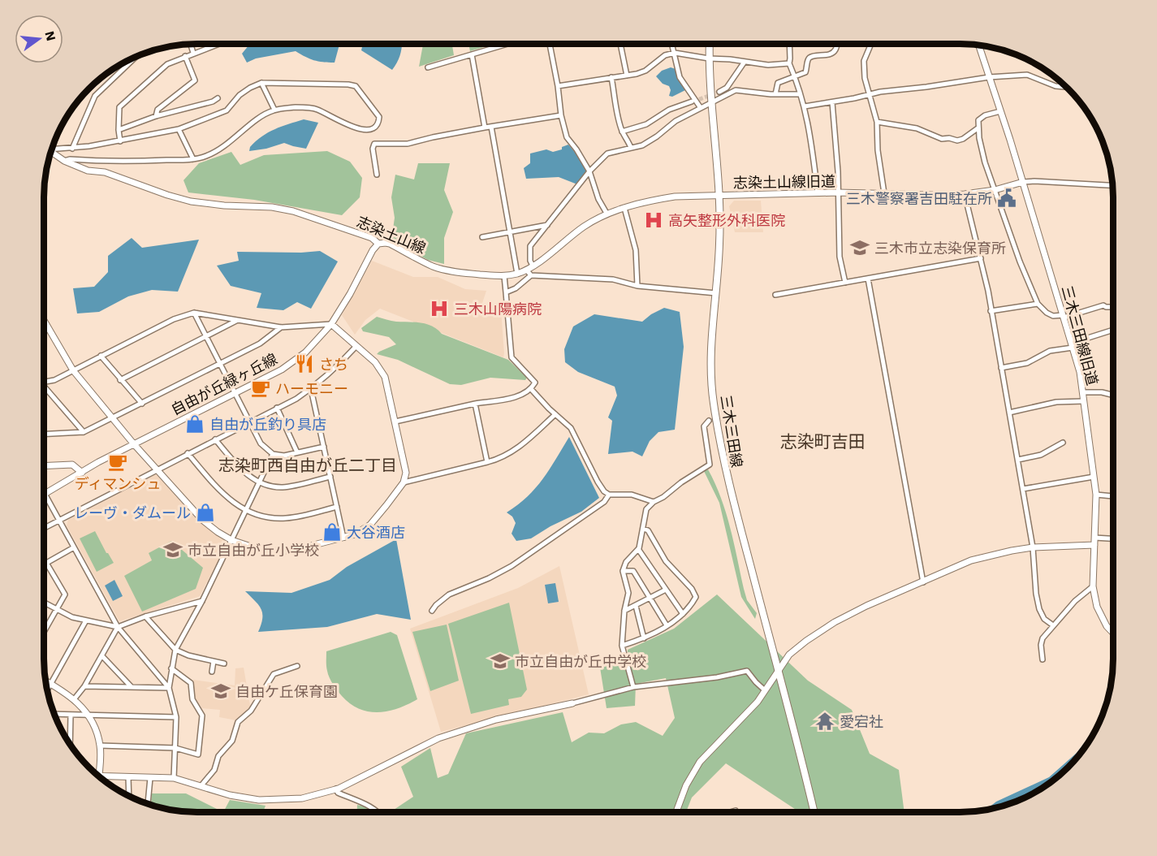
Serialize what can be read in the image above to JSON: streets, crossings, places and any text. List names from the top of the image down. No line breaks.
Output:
{"streets":{"main road":["三木三田線"],"street":["志染土山線旧道","志染土山線","三木三田線旧道","自由が丘緑ヶ丘線"]},"crossings":[["志染土山線旧道","志染土山線"],["志染土山線旧道","三木三田線旧道"],["志染土山線旧道","三木三田線"],["志染土山線","自由が丘緑ヶ丘線"],["志染土山線","三木三田線"]],"districts":["志染町吉田","志染町西自由が丘二丁目"],"places":{"public building":["三木警察署吉田駐在所"],"hospital":["高矢整形外科医院","三木山陽病院"],"school or university":["三木市立志染保育所","市立自由が丘小学校","市立自由が丘中学校","自由ケ丘保育園"],"restaurant":["さち"],"cafe":["ハーモニー","ディマンシュ"],"shop":["自由が丘釣り具店","レーヴ・ダムール","大谷酒店"],"temple":["愛宕社"]},"north":"right"}
